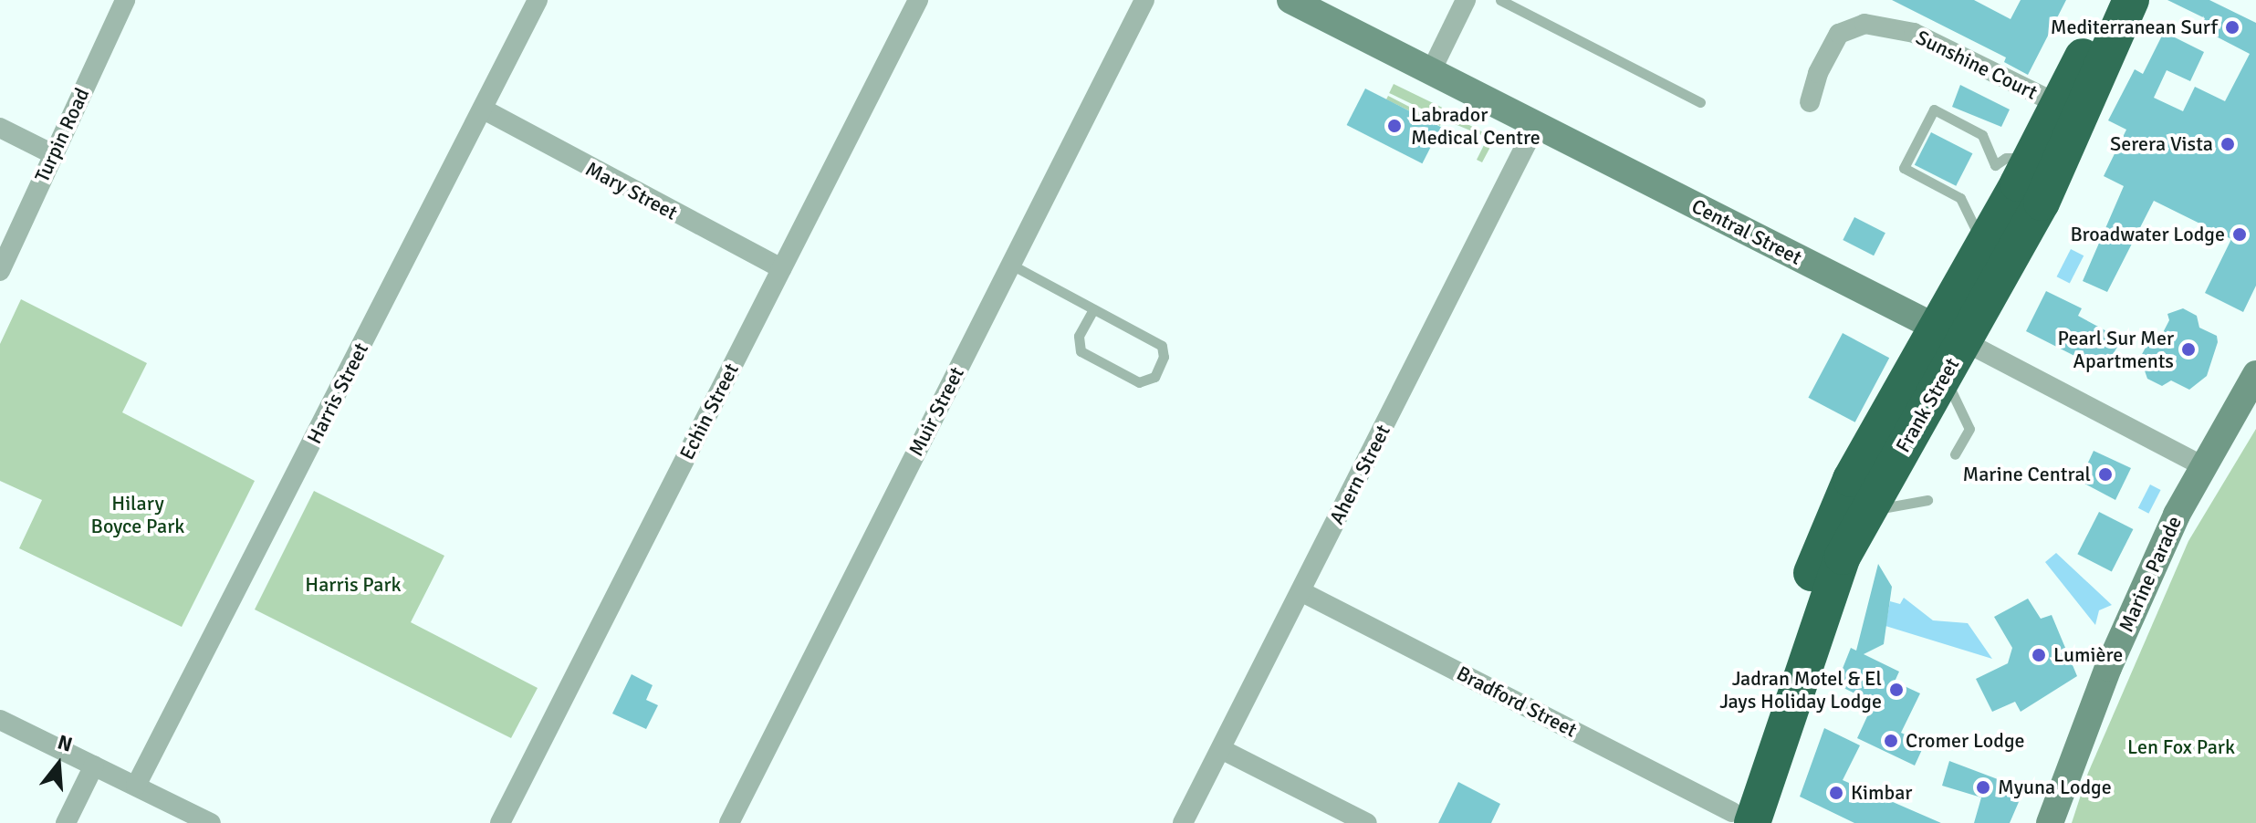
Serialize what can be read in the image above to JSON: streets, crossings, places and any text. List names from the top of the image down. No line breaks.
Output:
{"streets":{"highway":["Frank Street"],"main road":["Central Street","Marine Parade"],"street":["Sunshine Court","Turpin Road","Mary Street","Harris Street","Echin Street","Muir Street","Ahern Street","Bradford Street"]},"crossings":[["Sunshine Court","Frank Street"],["Mary Street","Harris Street"],["Mary Street","Echin Street"],["Central Street","Frank Street"],["Central Street","Ahern Street"],["Central Street","Marine Parade"],["Frank Street","Bradford Street"],["Ahern Street","Bradford Street"]],"parks":["Hilary Boyce Park","Harris Park","Len Fox Park"],"places":["Mediterranean Surf","Labrador Medical Centre","Serera Vista","Broadwater Lodge","Pearl Sur Mer Apartments","Marine Central","Lumière","Jadran Motel & El Jays Holiday Lodge","Cromer Lodge","Myuna Lodge","Kimbar"],"north":"top"}
